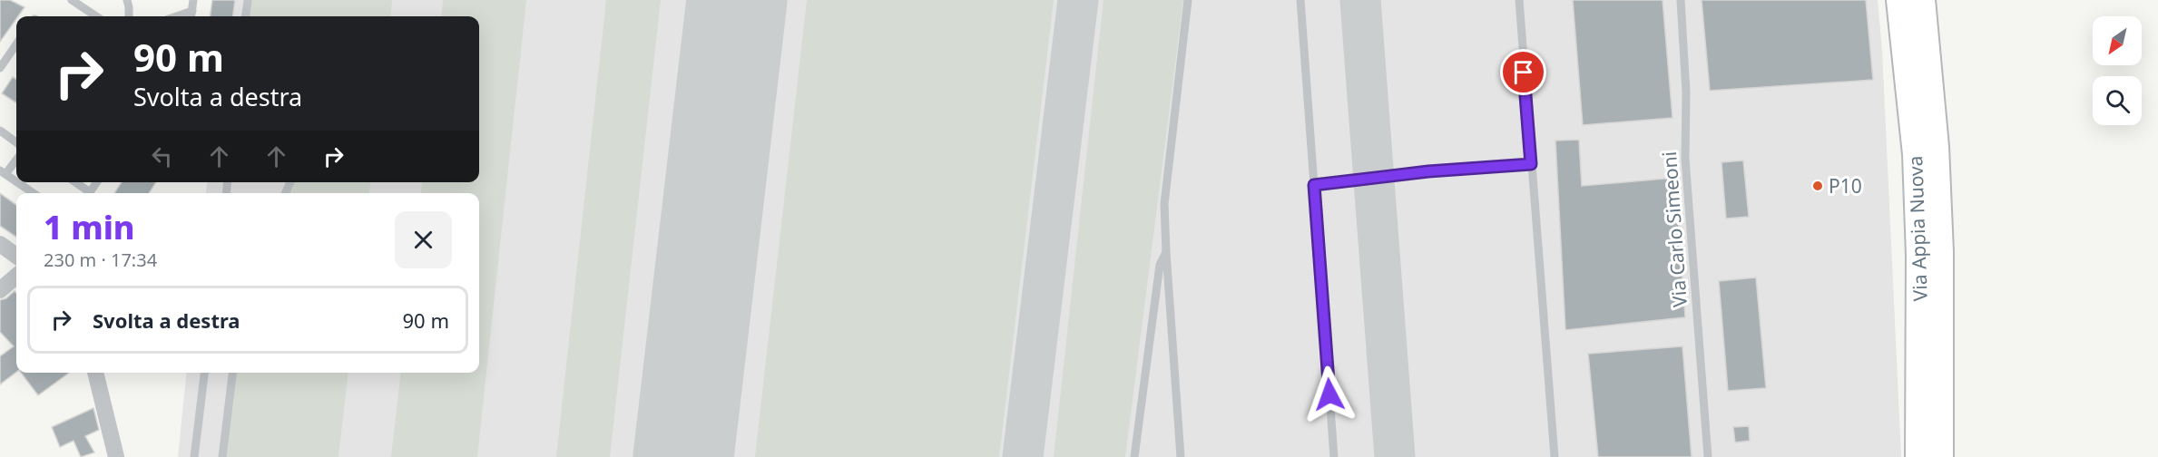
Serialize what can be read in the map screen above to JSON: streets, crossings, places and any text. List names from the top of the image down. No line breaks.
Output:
{"streets":{"main road":["Via Appia Nuova"],"lane":["Via Carlo Simeoni"]},"places":["P10"],"north":"bottom left","page":{"turn":["90 m","Svolta a destra"],"heading":["1 min","230 m · 17:34"],"list":[{"name":"Svolta a destra","value":"90 m"}]}}
